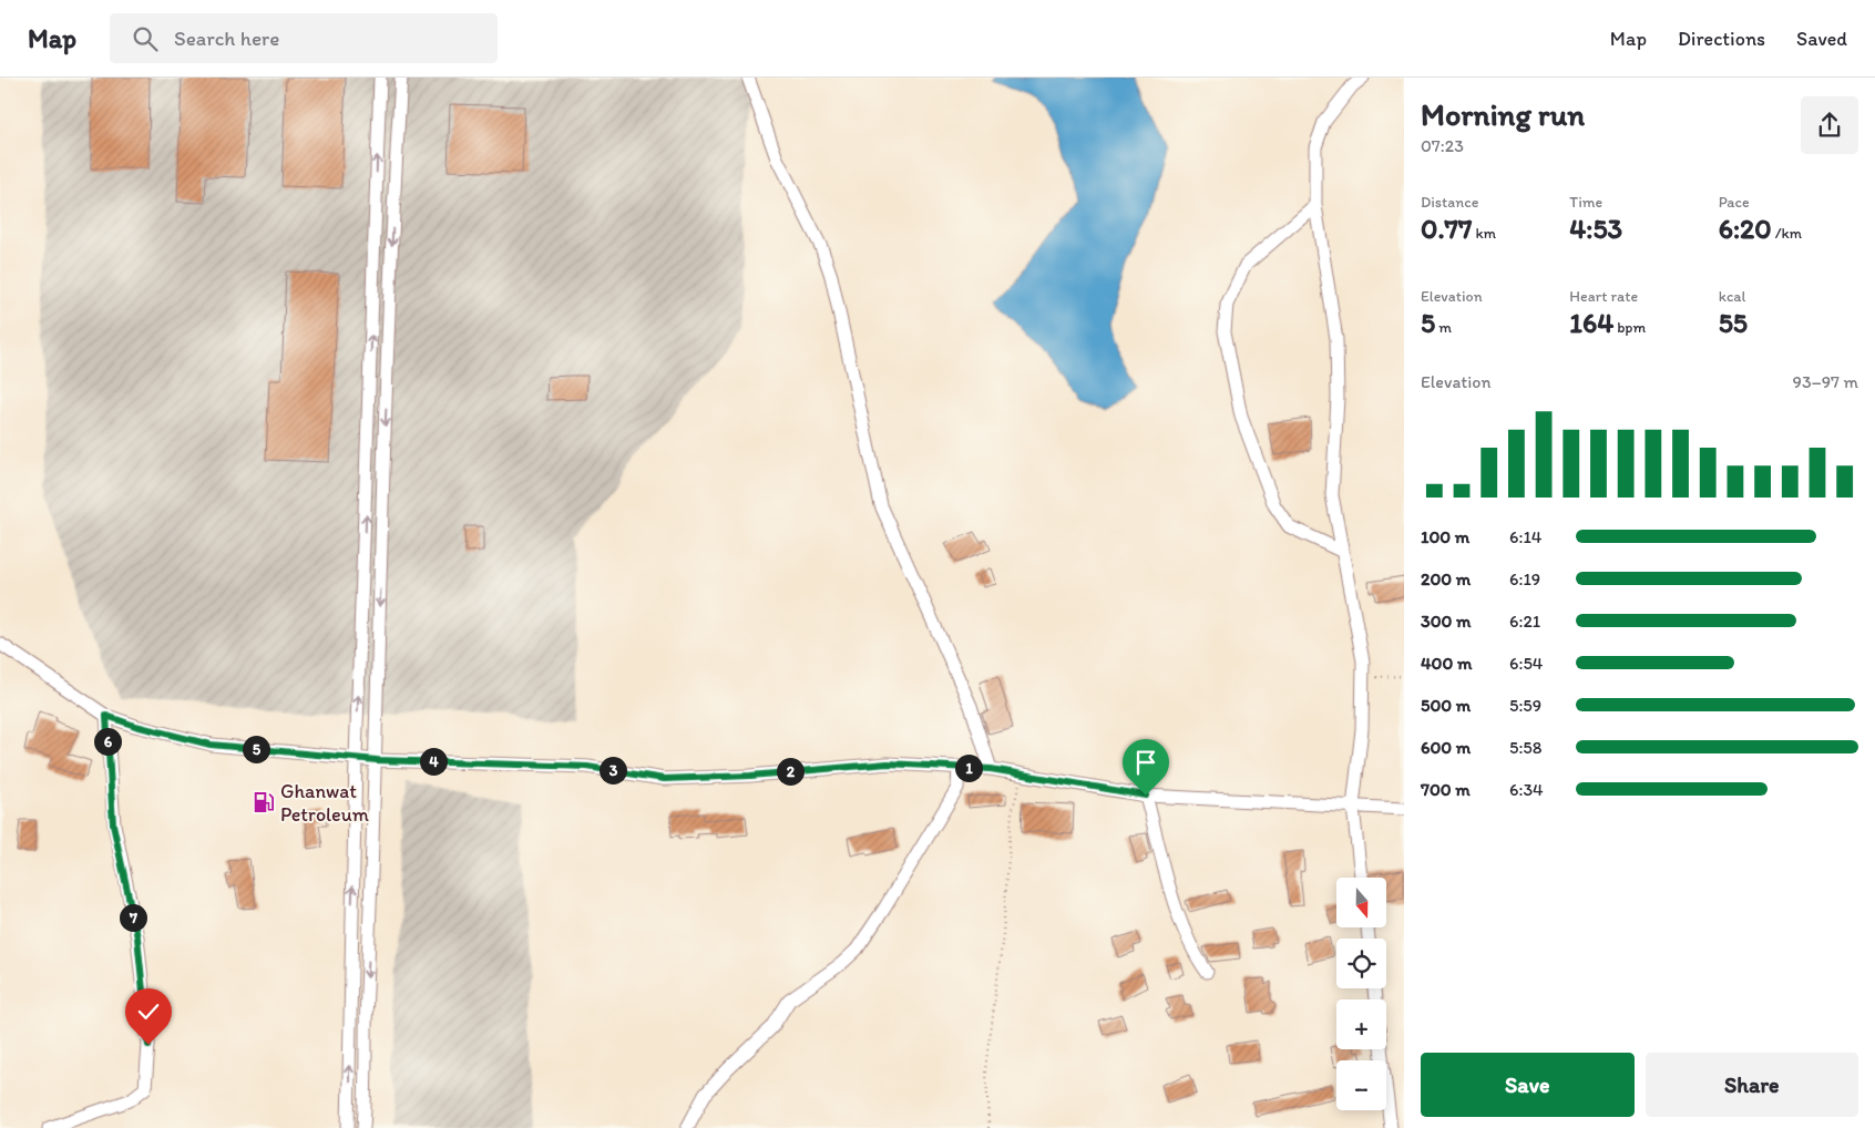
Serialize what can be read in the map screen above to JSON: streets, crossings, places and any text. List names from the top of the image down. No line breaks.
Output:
{"places":{"fuel station":["Ghanwat Petroleum"]},"north":"bottom","page":{"header":"Map","search":"Search here","nav":["Map","Directions","Saved"],"heading":["Morning run","07:23"],"stats":[["Distance","0.77 km"],["Time","4:53"],["Pace","6:20 /km"],["Elevation","5 m"],["Heart rate","164 bpm"],["kcal","55"]],"chart":["Elevation","93–97 m"],"list":[{"name":"100 m","note":"6:14"},{"name":"200 m","note":"6:19"},{"name":"300 m","note":"6:21"},{"name":"400 m","note":"6:54"},{"name":"500 m","note":"5:59"},{"name":"600 m","note":"5:58"},{"name":"700 m","note":"6:34"}],"pins":["6","5","4","1","3","2","7"],"map_buttons":["+","−"],"buttons":["Save","Share"]}}
